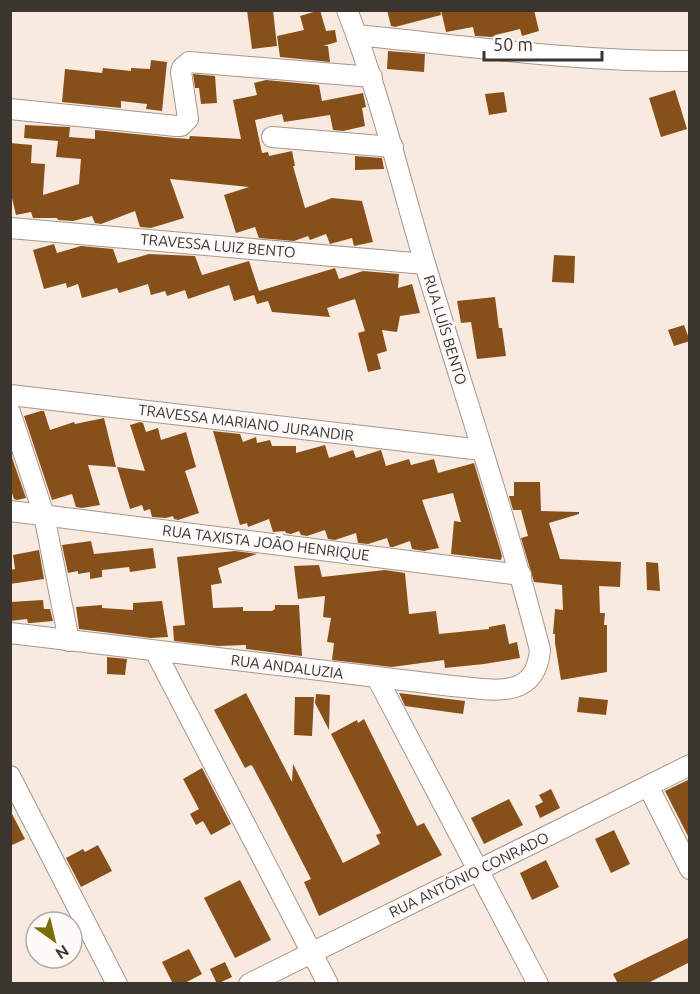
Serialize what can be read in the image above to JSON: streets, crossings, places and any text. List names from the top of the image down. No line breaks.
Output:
{"streets":{"street":["TRAVESSA LUIZ BENTO","RUA LUÍS BENTO","TRAVESSA MARIANO JURANDIR","RUA TAXISTA JOÃO HENRIQUE","RUA ANDALUZIA","RUA ANTÔNIO CONRADO"]},"crossings":[["TRAVESSA LUIZ BENTO","RUA LUÍS BENTO"],["RUA LUÍS BENTO","TRAVESSA MARIANO JURANDIR"],["RUA LUÍS BENTO","RUA TAXISTA JOÃO HENRIQUE"],["RUA LUÍS BENTO","RUA ANDALUZIA"]],"scale_bar":"50 m","north":"bottom right"}
